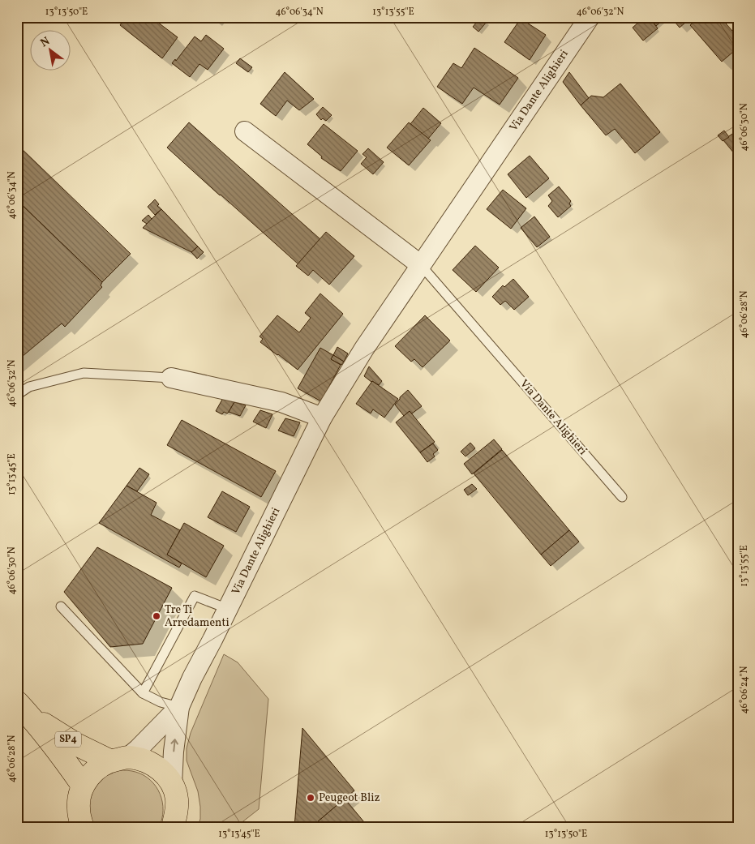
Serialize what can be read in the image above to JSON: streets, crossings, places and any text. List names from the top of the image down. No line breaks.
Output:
{"streets":{"main road":["SP4"],"street":["Via Dante Alighieri"]},"crossings":[["Via Dante Alighieri","SP4"]],"places":["Tre Ti Arredamenti","Peugeot Bliz"],"north":"top left","coordinates":["13°13'50\"E","46°06'34\"N","13°13'55\"E","46°06'32\"N","46°06'30\"N","46°06'28\"N","13°13'45\"E","46°06'24\"N"]}
